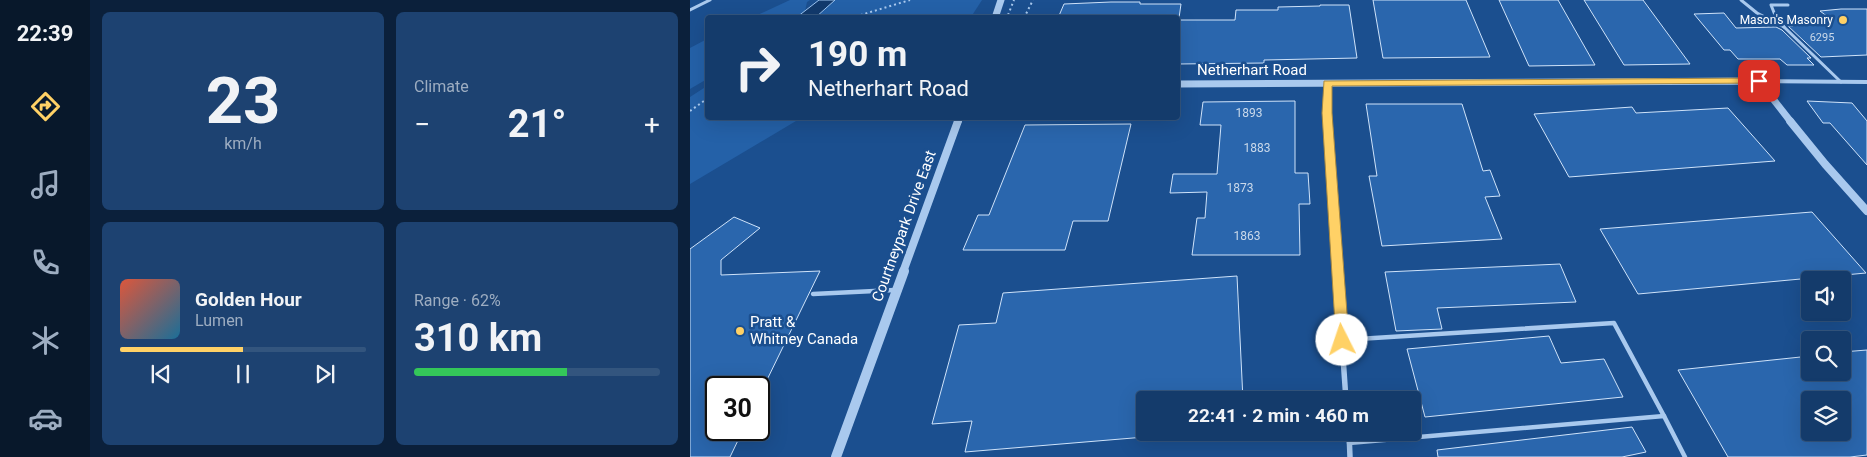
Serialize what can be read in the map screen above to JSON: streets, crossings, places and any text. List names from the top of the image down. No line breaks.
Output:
{"streets":{"street":["Netherhart Road","Courtneypark Drive East"]},"places":["Mason's Masonry","Pratt & Whitney Canada"],"house_numbers":["6295","1893","1883","1873","1863"],"page":{"tabs":"22:39","tile":[["23","km/h"],"Climate",["Range · 62%","310 km"]],"turn":["190 m","Netherhart Road"],"heat":["−","21°","+"],"song":["Golden Hour","Lumen"],"limit":"30","trip":"22:41 · 2 min · 460 m"}}
